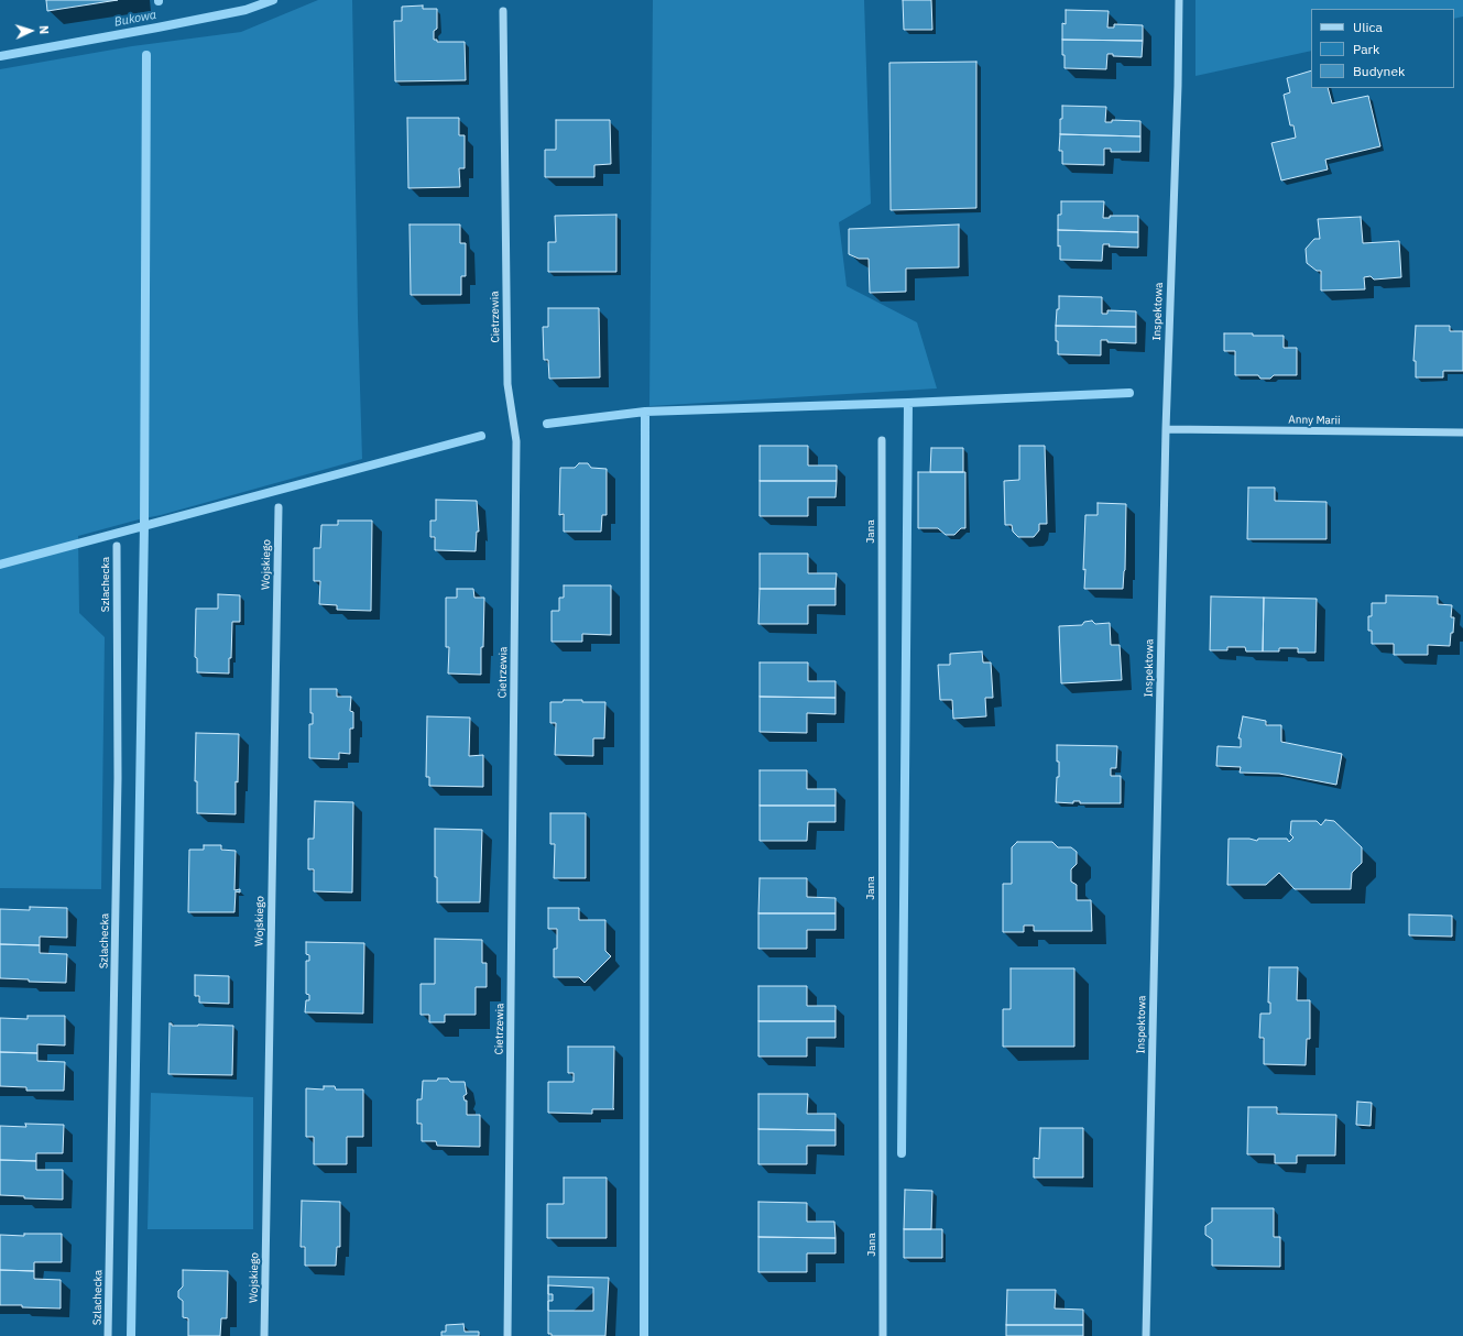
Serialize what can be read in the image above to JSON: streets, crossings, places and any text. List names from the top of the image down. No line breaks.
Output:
{"streets":{"street":["Inspektowa","Cietrzewia","Anny Marii","Jana","Wojskiego","Szlachecka"]},"crossings":[["Inspektowa","Anny Marii"]],"water":["Bukowa"],"legend":["Ulica","Park","Budynek"],"north":"right"}
